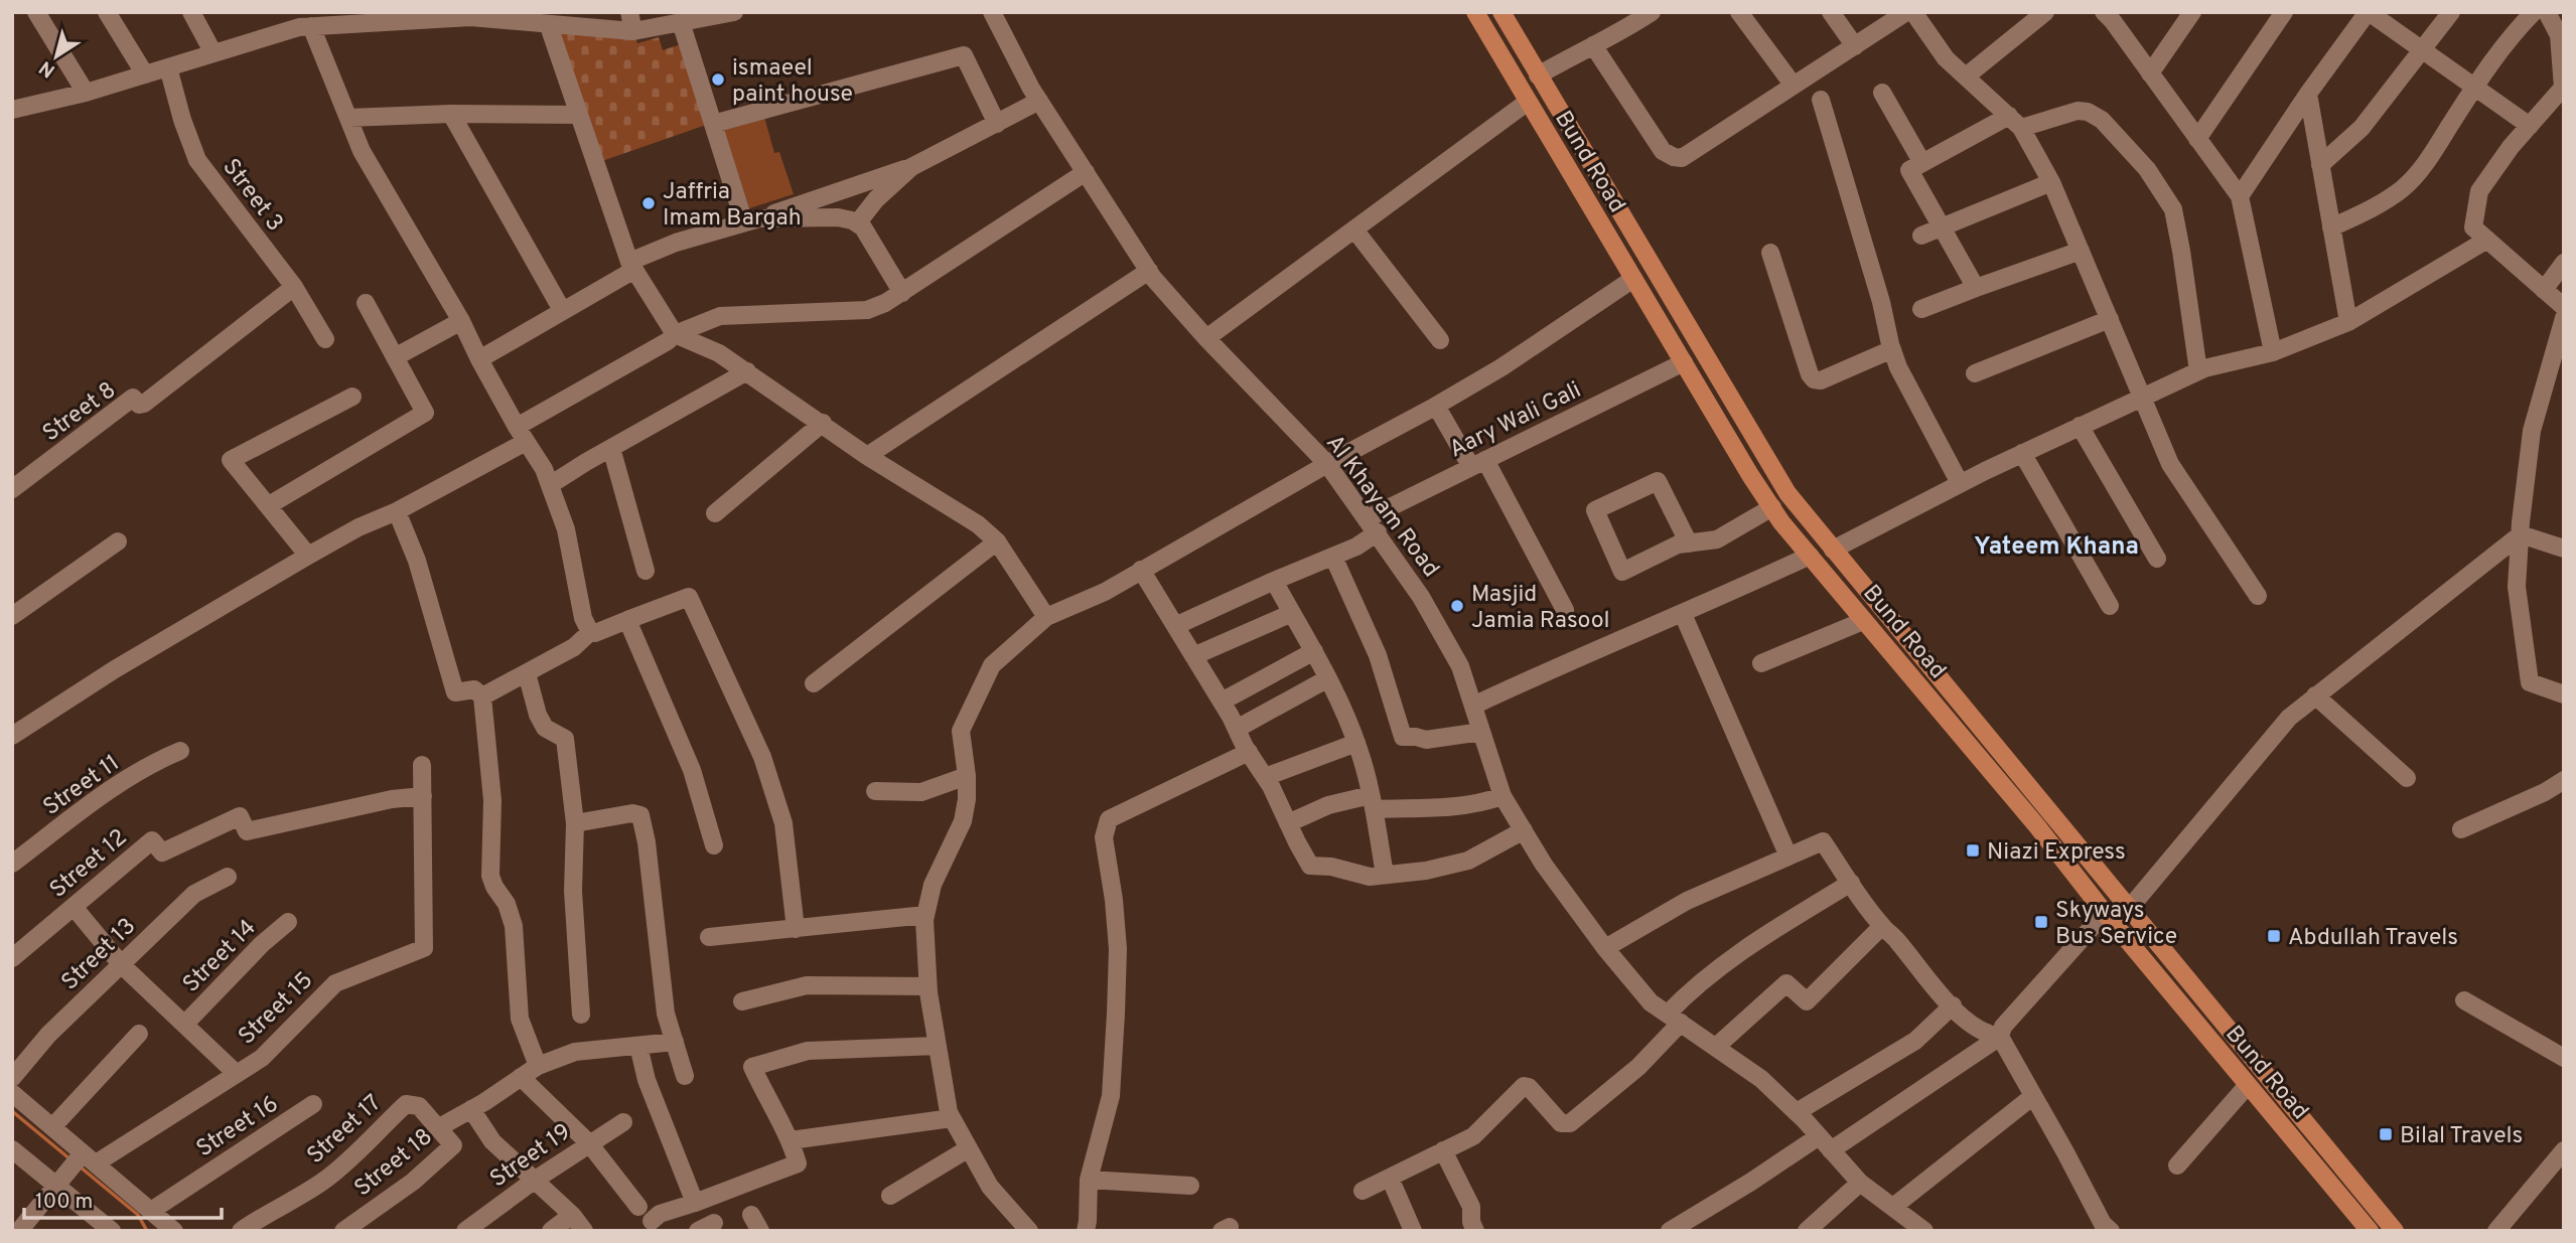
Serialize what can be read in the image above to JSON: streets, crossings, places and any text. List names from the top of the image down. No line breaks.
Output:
{"streets":{"main road":["Bund Road"],"street":["Street 3","Street 8","Aary Wali Gali","Al Khayam Road","Street 11","Street 12","Street 13","Street 14","Street 15","Street 16","Street 17","Street 19","Street 18"]},"crossings":[["Bund Road","Aary Wali Gali"],["Street 3","Street 8"],["Aary Wali Gali","Al Khayam Road"],["Street 12","Street 15"],["Street 17","Street 18"]],"districts":["Yateem Khana"],"places":{"other":["ismaeel paint house","Jaffria Imam Bargah","Masjid Jamia Rasool"],"transit":["Niazi Express","Skyways Bus Service","Abdullah Travels","Bilal Travels"]},"scale_bar":"100 m","north":"bottom left"}
